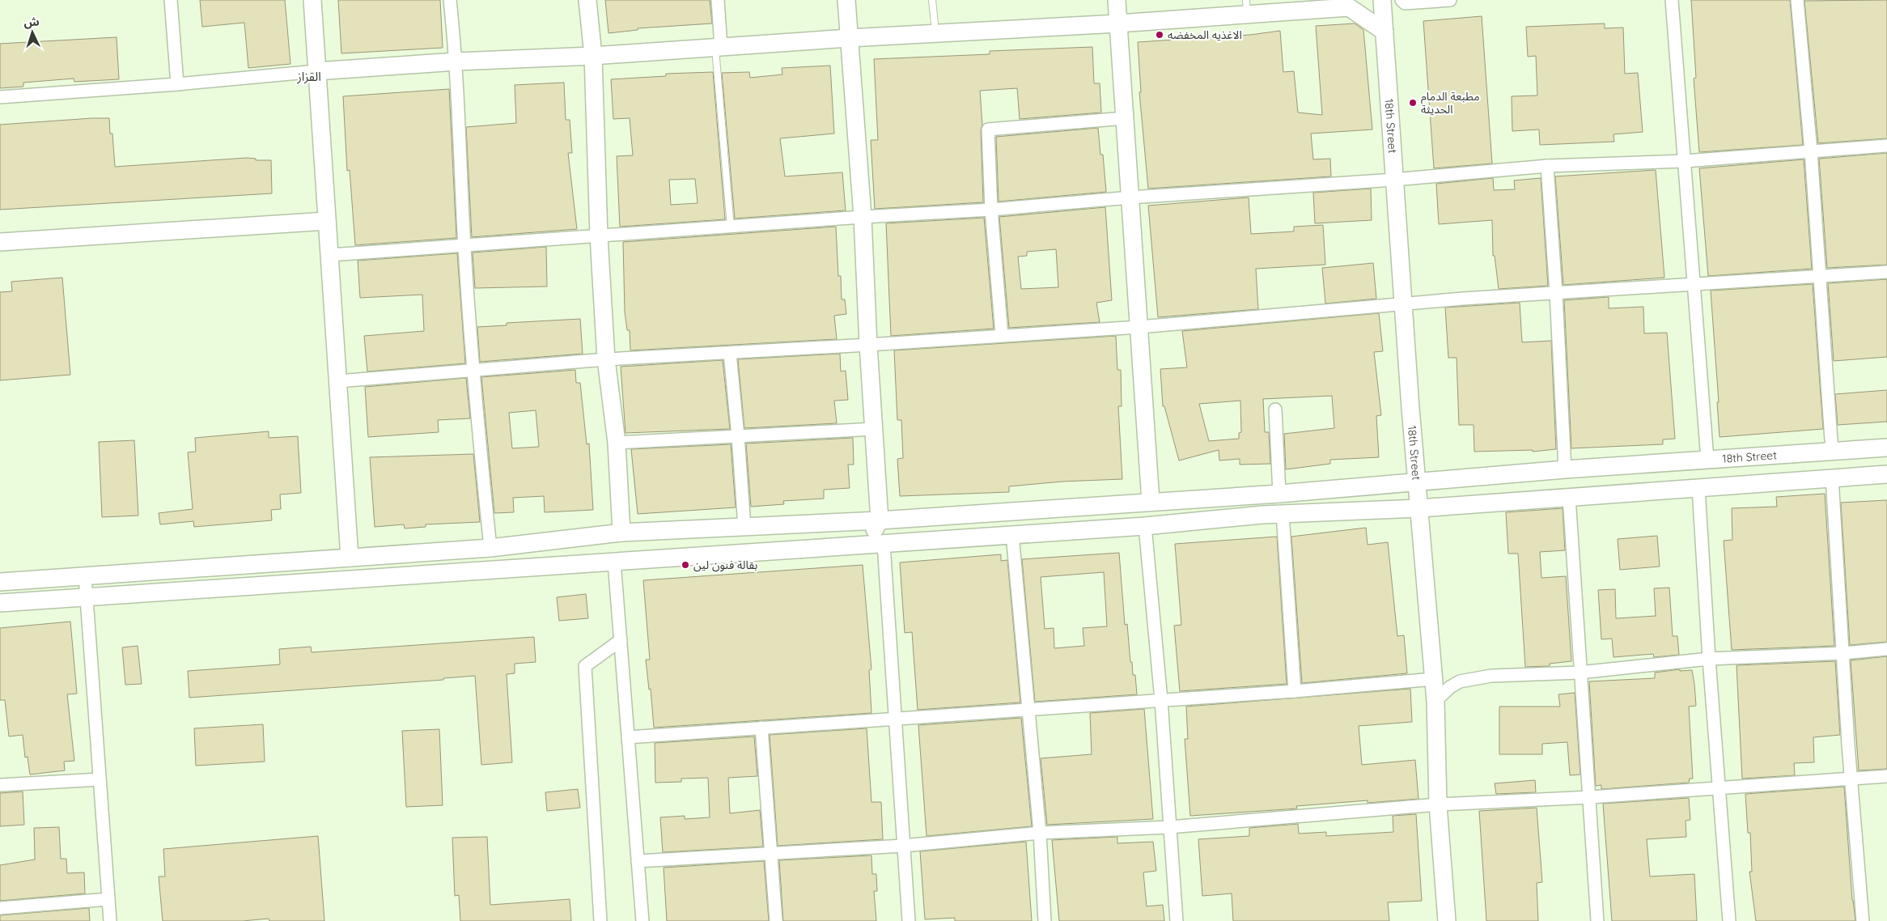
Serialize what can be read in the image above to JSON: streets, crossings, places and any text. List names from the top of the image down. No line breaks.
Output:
{"streets":{"street":["18th Street"]},"districts":["القزاز"],"places":["الاغذيه المخفضه","مطبعة الدمام الحديثة","بقالة فنون لين"],"north":"top"}
